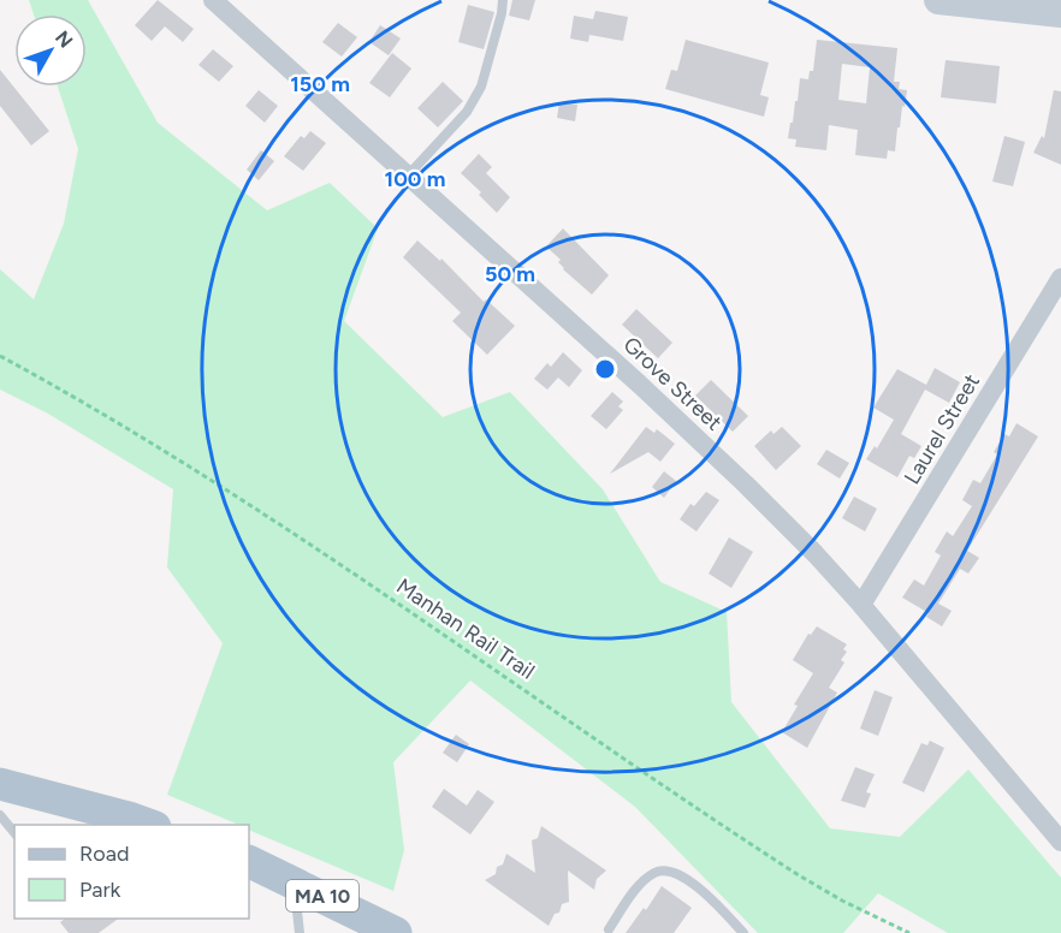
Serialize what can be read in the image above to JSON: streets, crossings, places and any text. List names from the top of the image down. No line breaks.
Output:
{"streets":{"main road":["MA 10"],"street":["Grove Street","Laurel Street"],"path":["Manhan Rail Trail"]},"crossings":[["Grove Street","Laurel Street"]],"legend":["Road","Park"],"north":"top right","rings":["150 m","100 m","50 m"]}
